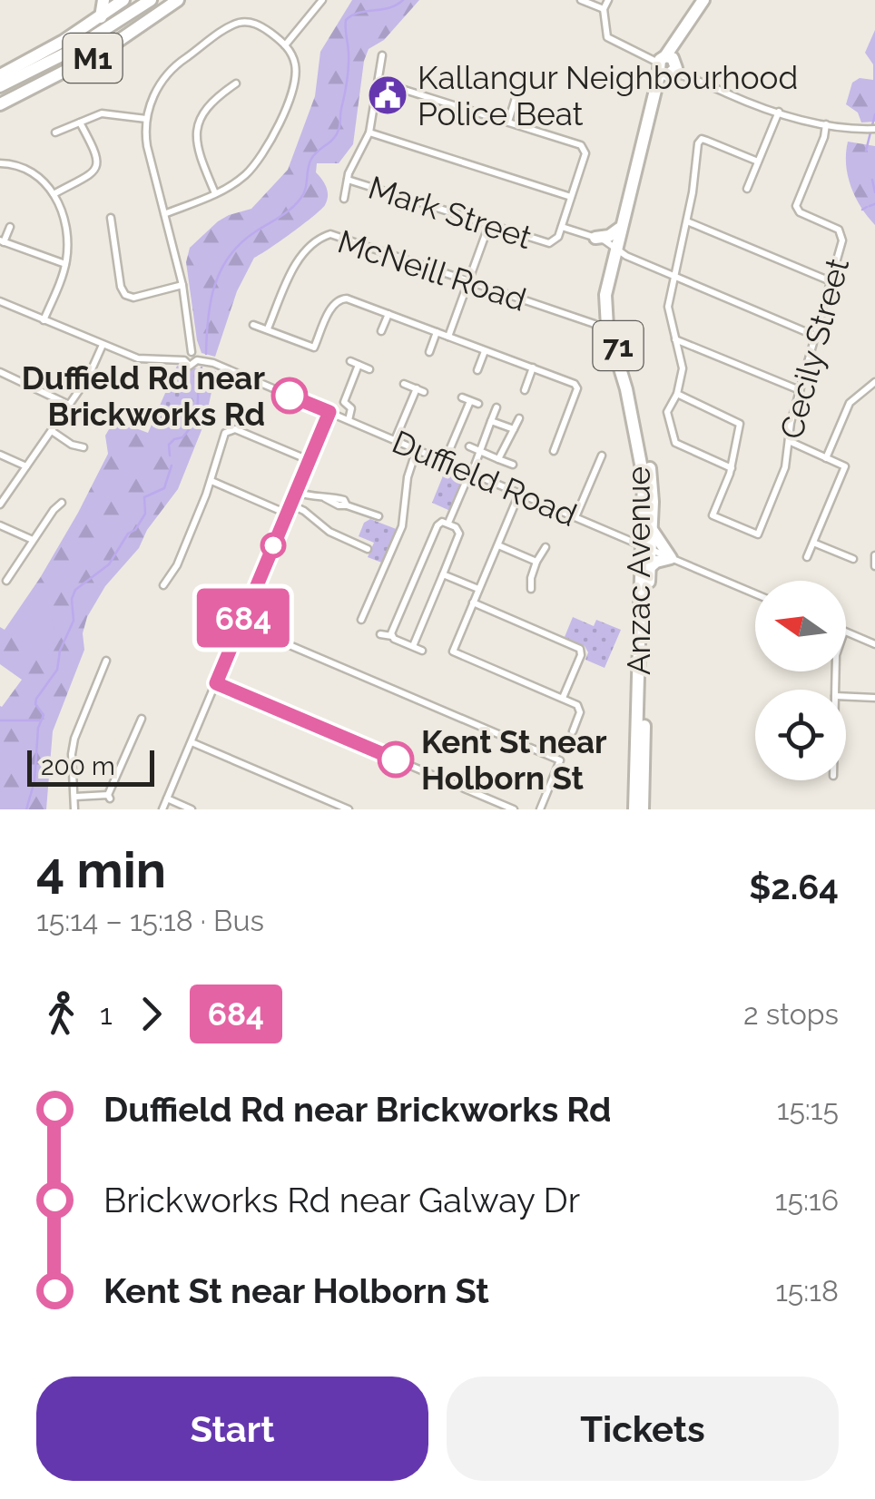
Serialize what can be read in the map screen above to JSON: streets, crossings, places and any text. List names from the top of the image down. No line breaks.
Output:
{"streets":{"highway":["M1","71","Anzac Avenue"],"street":["Mark Street","McNeill Road","Cecily Street","Duffield Road"]},"crossings":[["McNeill Road","Anzac Avenue"],["Duffield Road","Anzac Avenue"]],"places":{"public building":["Kallangur Neighbourhood Police Beat"],"other":["Duffield Rd near Brickworks Rd","Kent St near Holborn St"]},"lines":["bus line 684"],"scale_bar":"200 m","north":"left","page":{"on_map":"684","scale":"200 m","heading":["4 min","15:14 – 15:18 · Bus","$2.64"],"legs":["1","684","2 stops"],"list":[{"name":"Duffield Rd near Brickworks Rd","value":"15:15"},{"name":"Brickworks Rd near Galway Dr","value":"15:16"},{"name":"Kent St near Holborn St","value":"15:18"}],"buttons":["Start","Tickets"]}}
